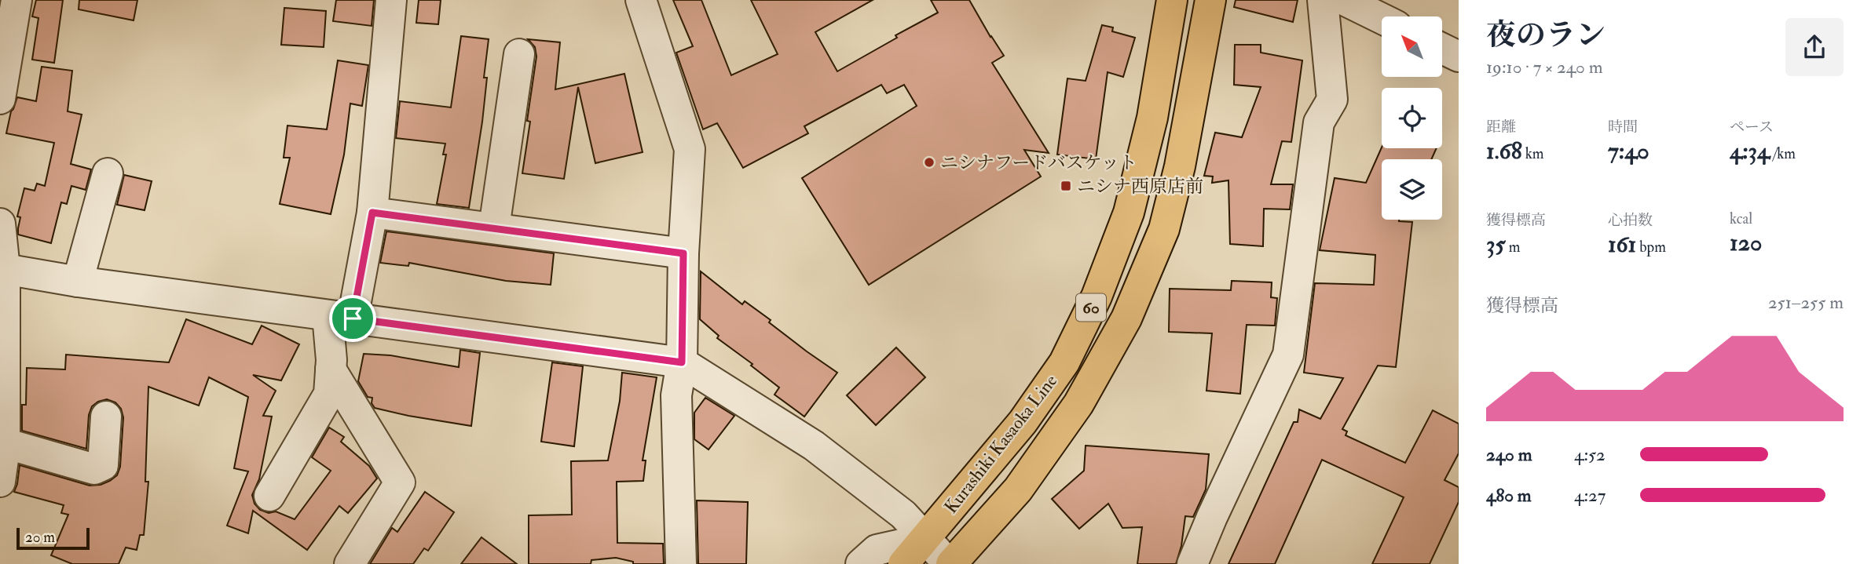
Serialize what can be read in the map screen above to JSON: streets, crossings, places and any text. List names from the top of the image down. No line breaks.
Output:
{"streets":{"main road":["60","Kurashiki Kasaoka Line"]},"places":{"other":["ニシナフードバスケット"],"transit":["ニシナ西原店前"]},"scale_bar":"20 m","north":"top left","page":{"heading":["夜のラン","19:10 · 7 × 240 m"],"stats":[["距離","1.68 km"],["時間","7:40"],["ペース","4:34 /km"],["獲得標高","35 m"],["心拍数","161 bpm"],["kcal","120"]],"chart":["獲得標高","251–255 m"],"list":[{"name":"240 m","note":"4:52"},{"name":"480 m","note":"4:27"}],"scale":"20 m"}}
